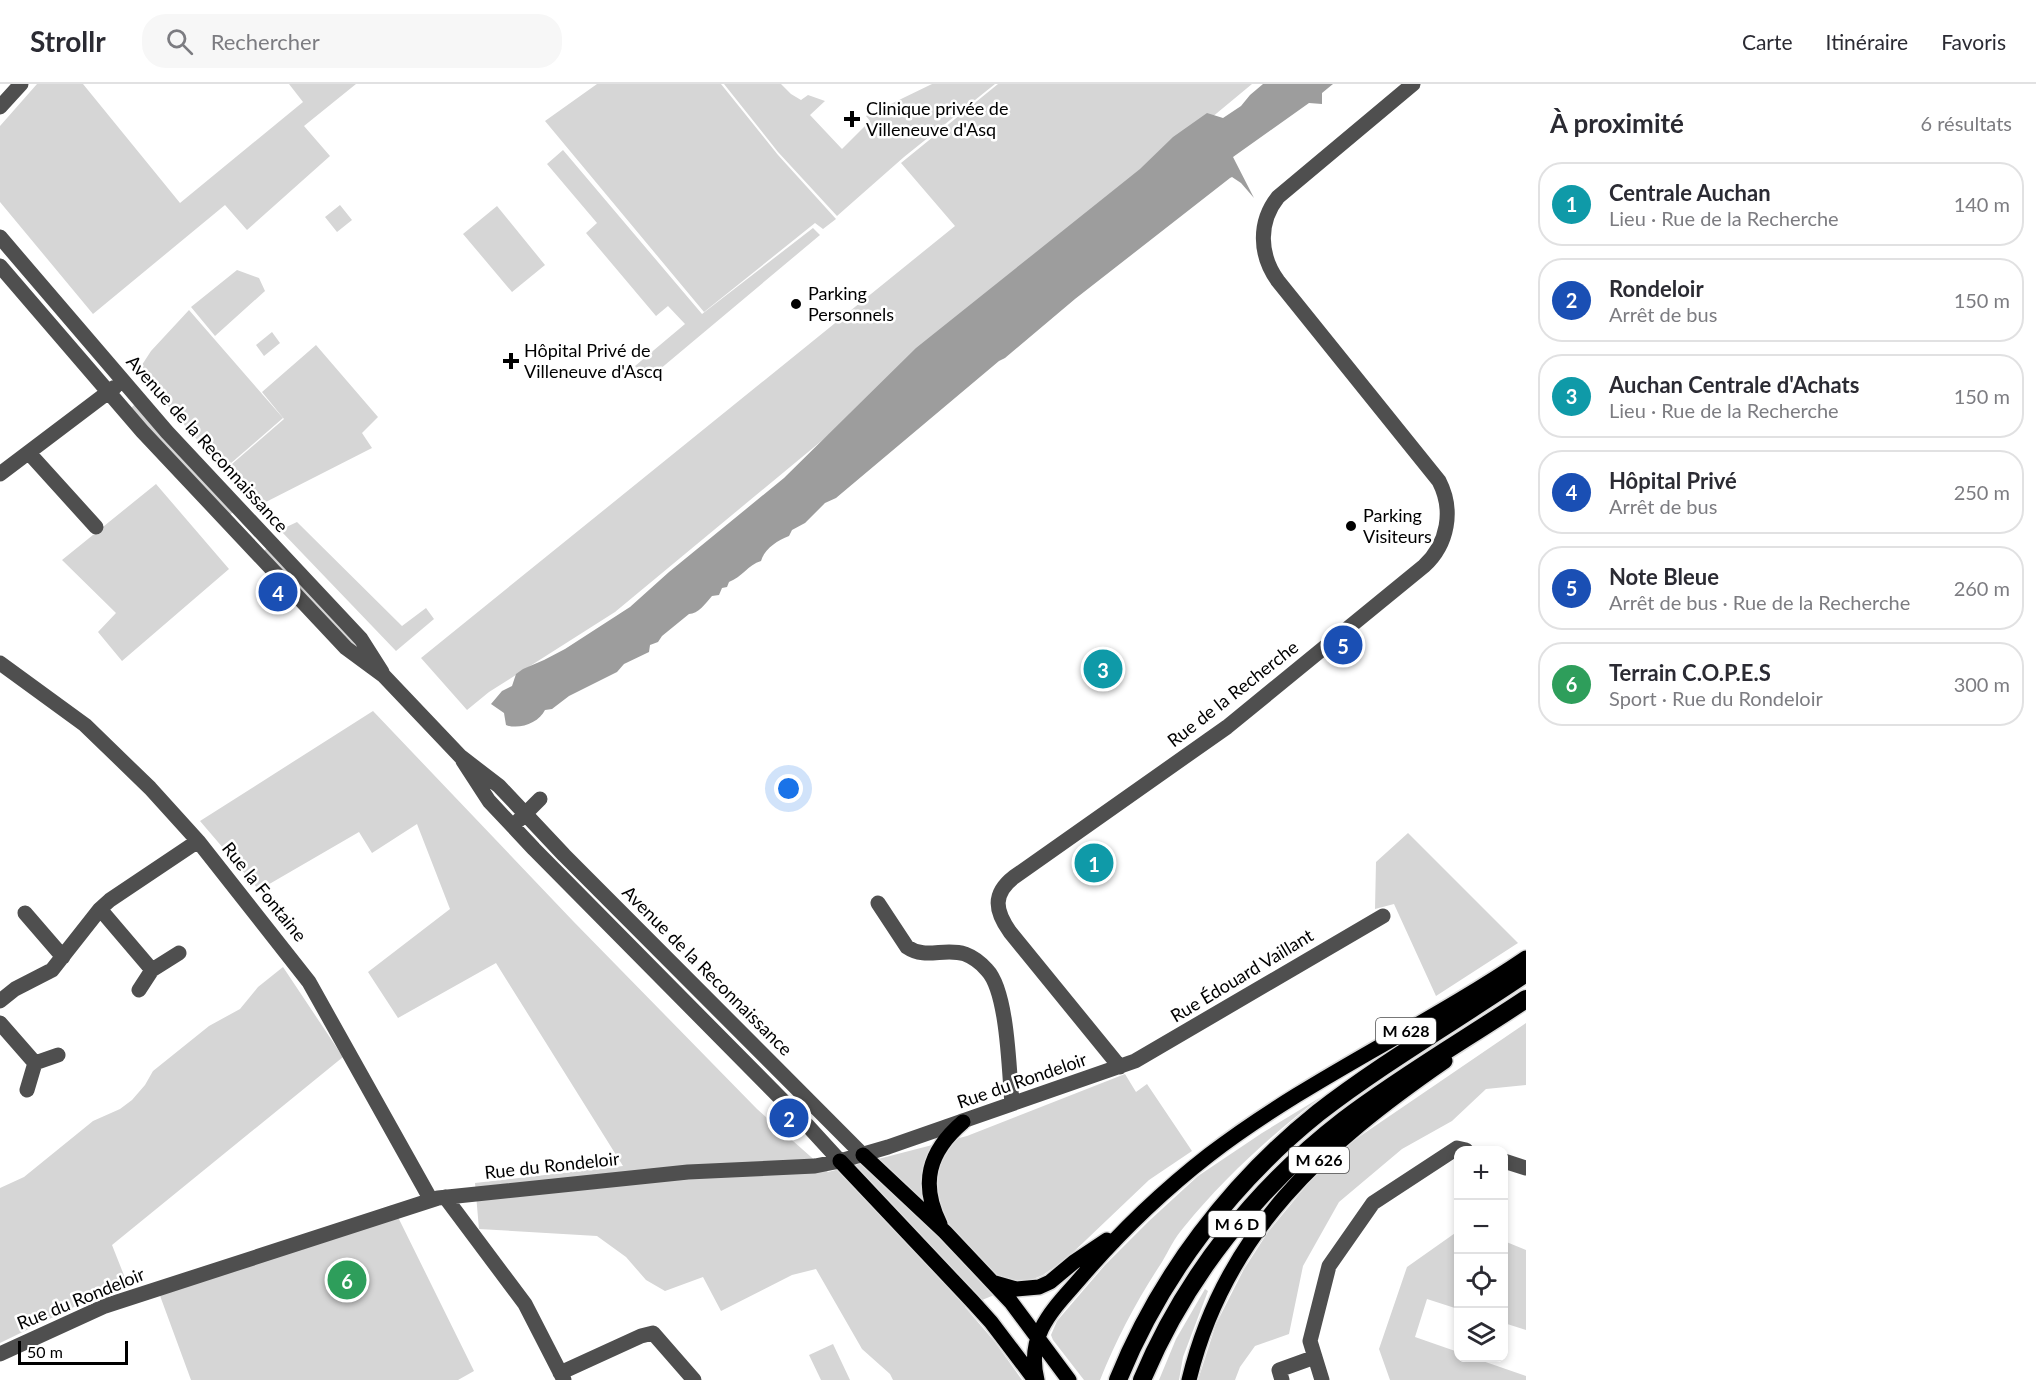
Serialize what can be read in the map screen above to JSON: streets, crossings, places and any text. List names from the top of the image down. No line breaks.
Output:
{"streets":{"highway":["M 6 D"],"main road":["M 628","M 626"],"street":["Avenue de la Reconnaissance","Rue de la Recherche","Rue la Fontaine","Rue Édouard Vaillant","Rue du Rondeloir"]},"crossings":[["Avenue de la Reconnaissance","Rue du Rondeloir"],["Rue de la Recherche","Rue Édouard Vaillant"],["Rue de la Recherche","Rue du Rondeloir"],["Rue la Fontaine","Rue du Rondeloir"],["Rue Édouard Vaillant","Rue du Rondeloir"]],"places":{"health":["Clinique privée de Villeneuve d'Asq","Hôpital Privé de Villeneuve d'Ascq"],"other":["Parking Personnels","Parking Visiteurs"]},"scale_bar":"50 m","page":{"header":"Strollr","search":"Rechercher","nav":["Carte","Itinéraire","Favoris"],"heading":["À proximité","6 résultats"],"list":[{"mark":"1","name":"Centrale Auchan","note":"Lieu · Rue de la Recherche","value":"140 m"},{"mark":"2","name":"Rondeloir","note":"Arrêt de bus","value":"150 m"},{"mark":"3","name":"Auchan Centrale d'Achats","note":"Lieu · Rue de la Recherche","value":"150 m"},{"mark":"4","name":"Hôpital Privé","note":"Arrêt de bus","value":"250 m"},{"mark":"5","name":"Note Bleue","note":"Arrêt de bus · Rue de la Recherche","value":"260 m"},{"mark":"6","name":"Terrain C.O.P.E.S","note":"Sport · Rue du Rondeloir","value":"300 m"}],"pins":["4","5","3","1","2","6"],"map_buttons":["+","−"],"scale":"50 m"}}
